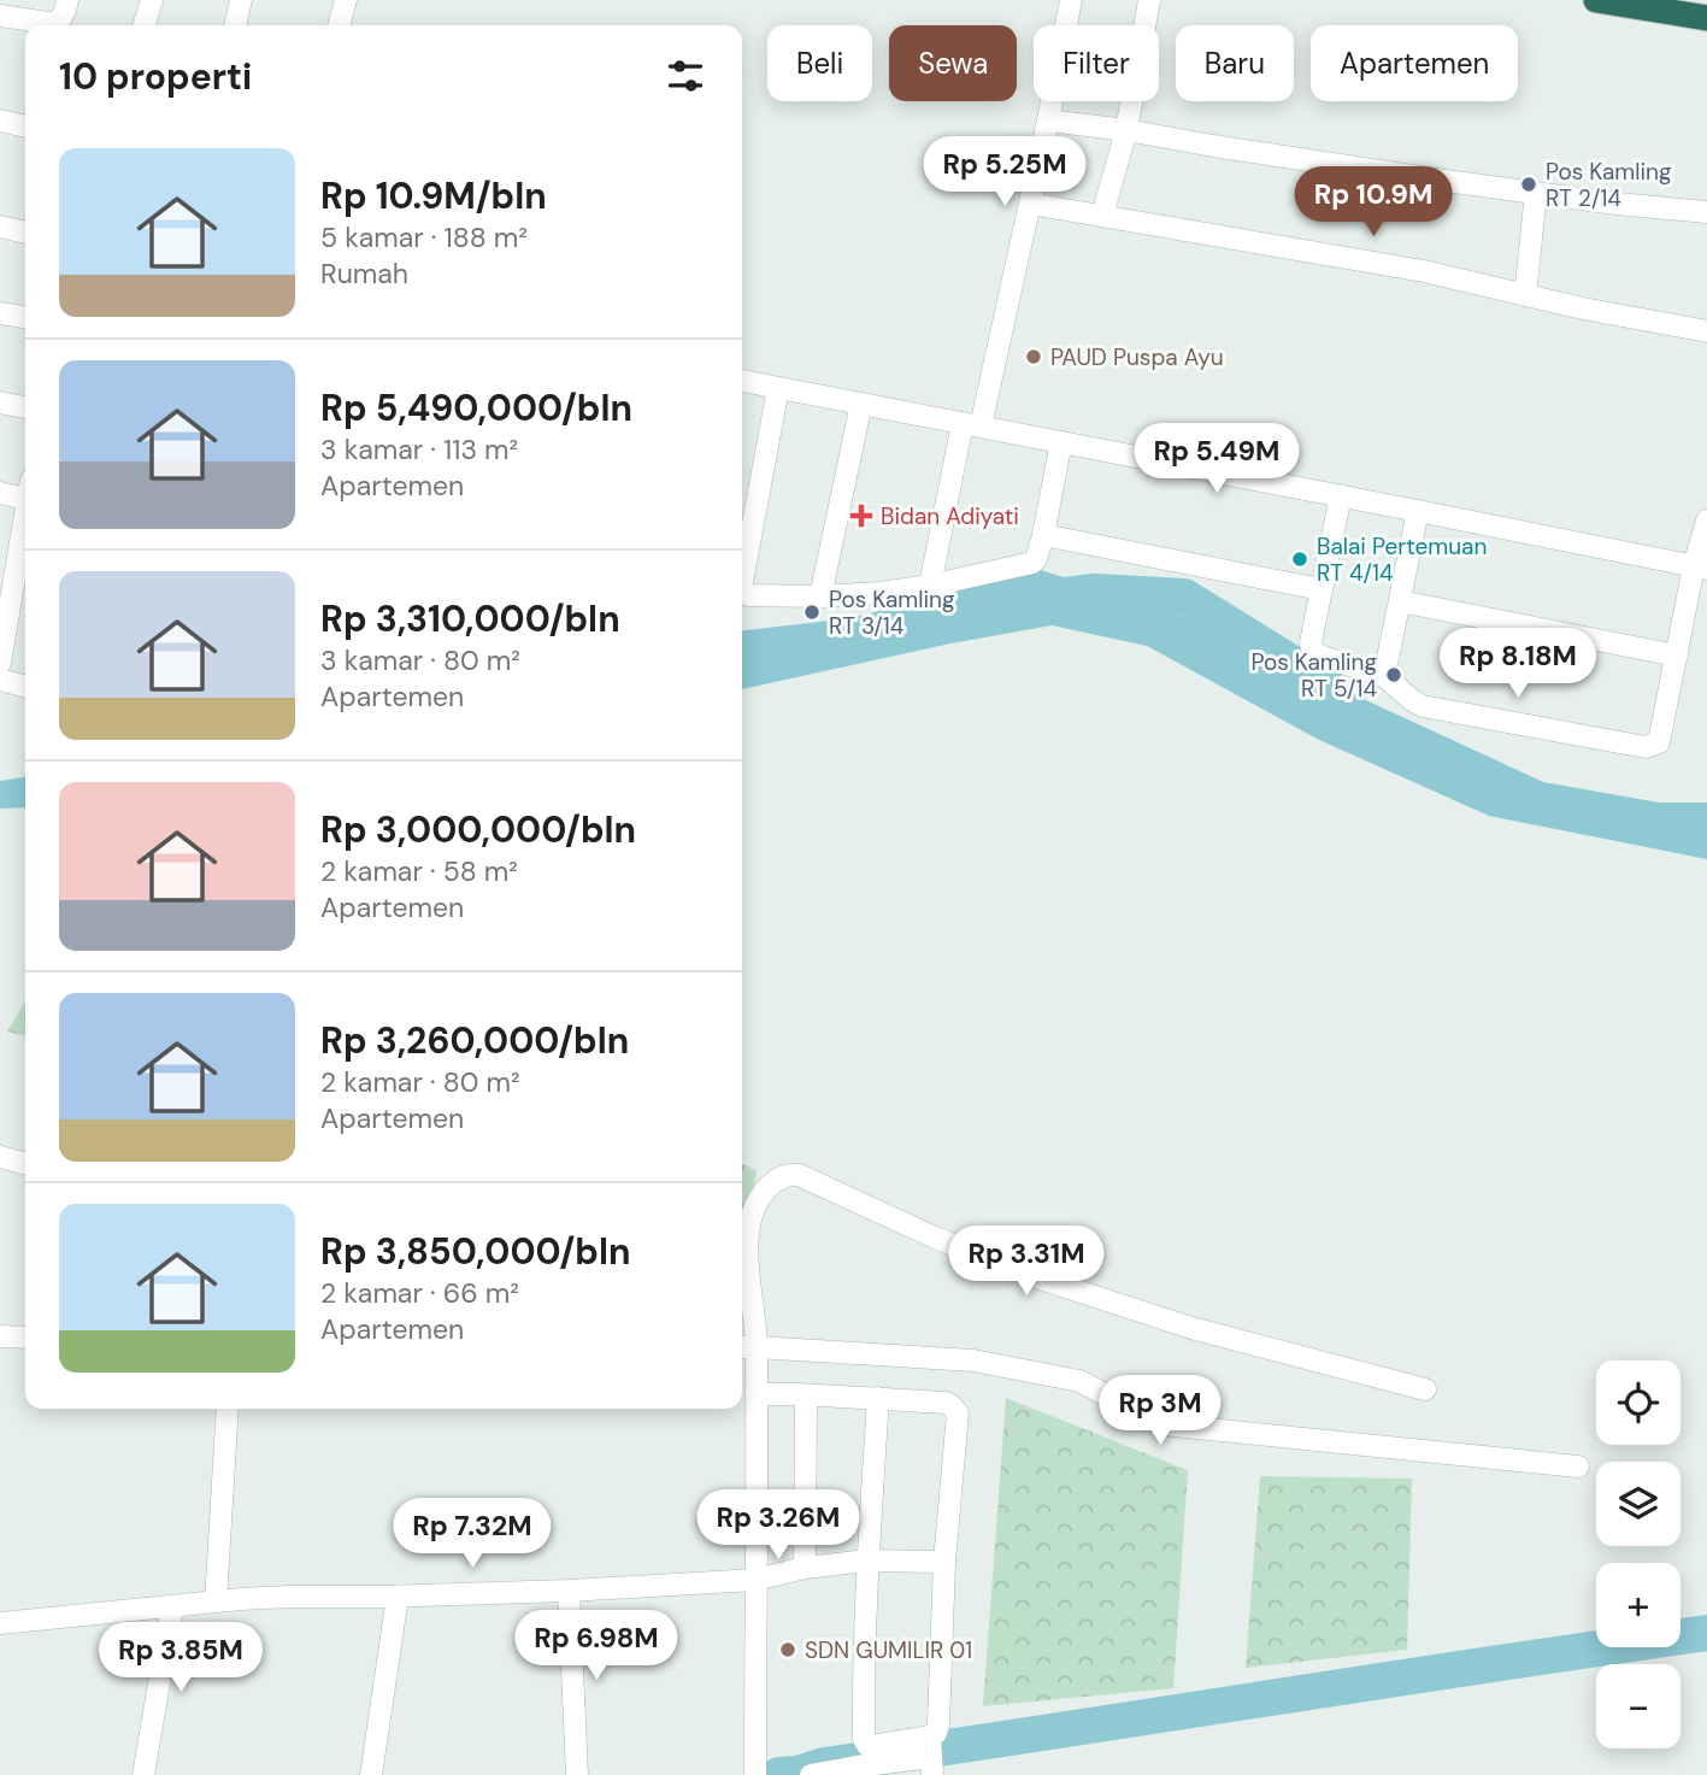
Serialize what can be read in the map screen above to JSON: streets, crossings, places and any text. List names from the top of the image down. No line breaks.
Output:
{"places":{"other":["Pos Kamling RT 2/14","PAUD Puspa Ayu","Balai Pertemuan RT 4/14","Pos Kamling RT 3/14","Pos Kamling RT 5/14","SDN GUMILIR 01"],"health":["Bidan Adiyati"]},"page":{"chip":["Beli","Sewa","Filter","Baru","Apartemen"],"heading":"10 properti","list":[{"name":"Rp 10.9M/bln","note":"5 kamar · 188 m² · Rumah"},{"name":"Rp 5,490,000/bln","note":"3 kamar · 113 m² · Apartemen"},{"name":"Rp 3,310,000/bln","note":"3 kamar · 80 m² · Apartemen"},{"name":"Rp 3,000,000/bln","note":"2 kamar · 58 m² · Apartemen"},{"name":"Rp 3,260,000/bln","note":"2 kamar · 80 m² · Apartemen"},{"name":"Rp 3,850,000/bln","note":"2 kamar · 66 m² · Apartemen"}],"price":["Rp 5.25M","Rp 10.9M","Rp 5.49M","Rp 8.18M","Rp 3.31M","Rp 3M","Rp 3.26M","Rp 7.32M","Rp 6.98M","Rp 3.85M"],"map_buttons":["+","−"]}}
